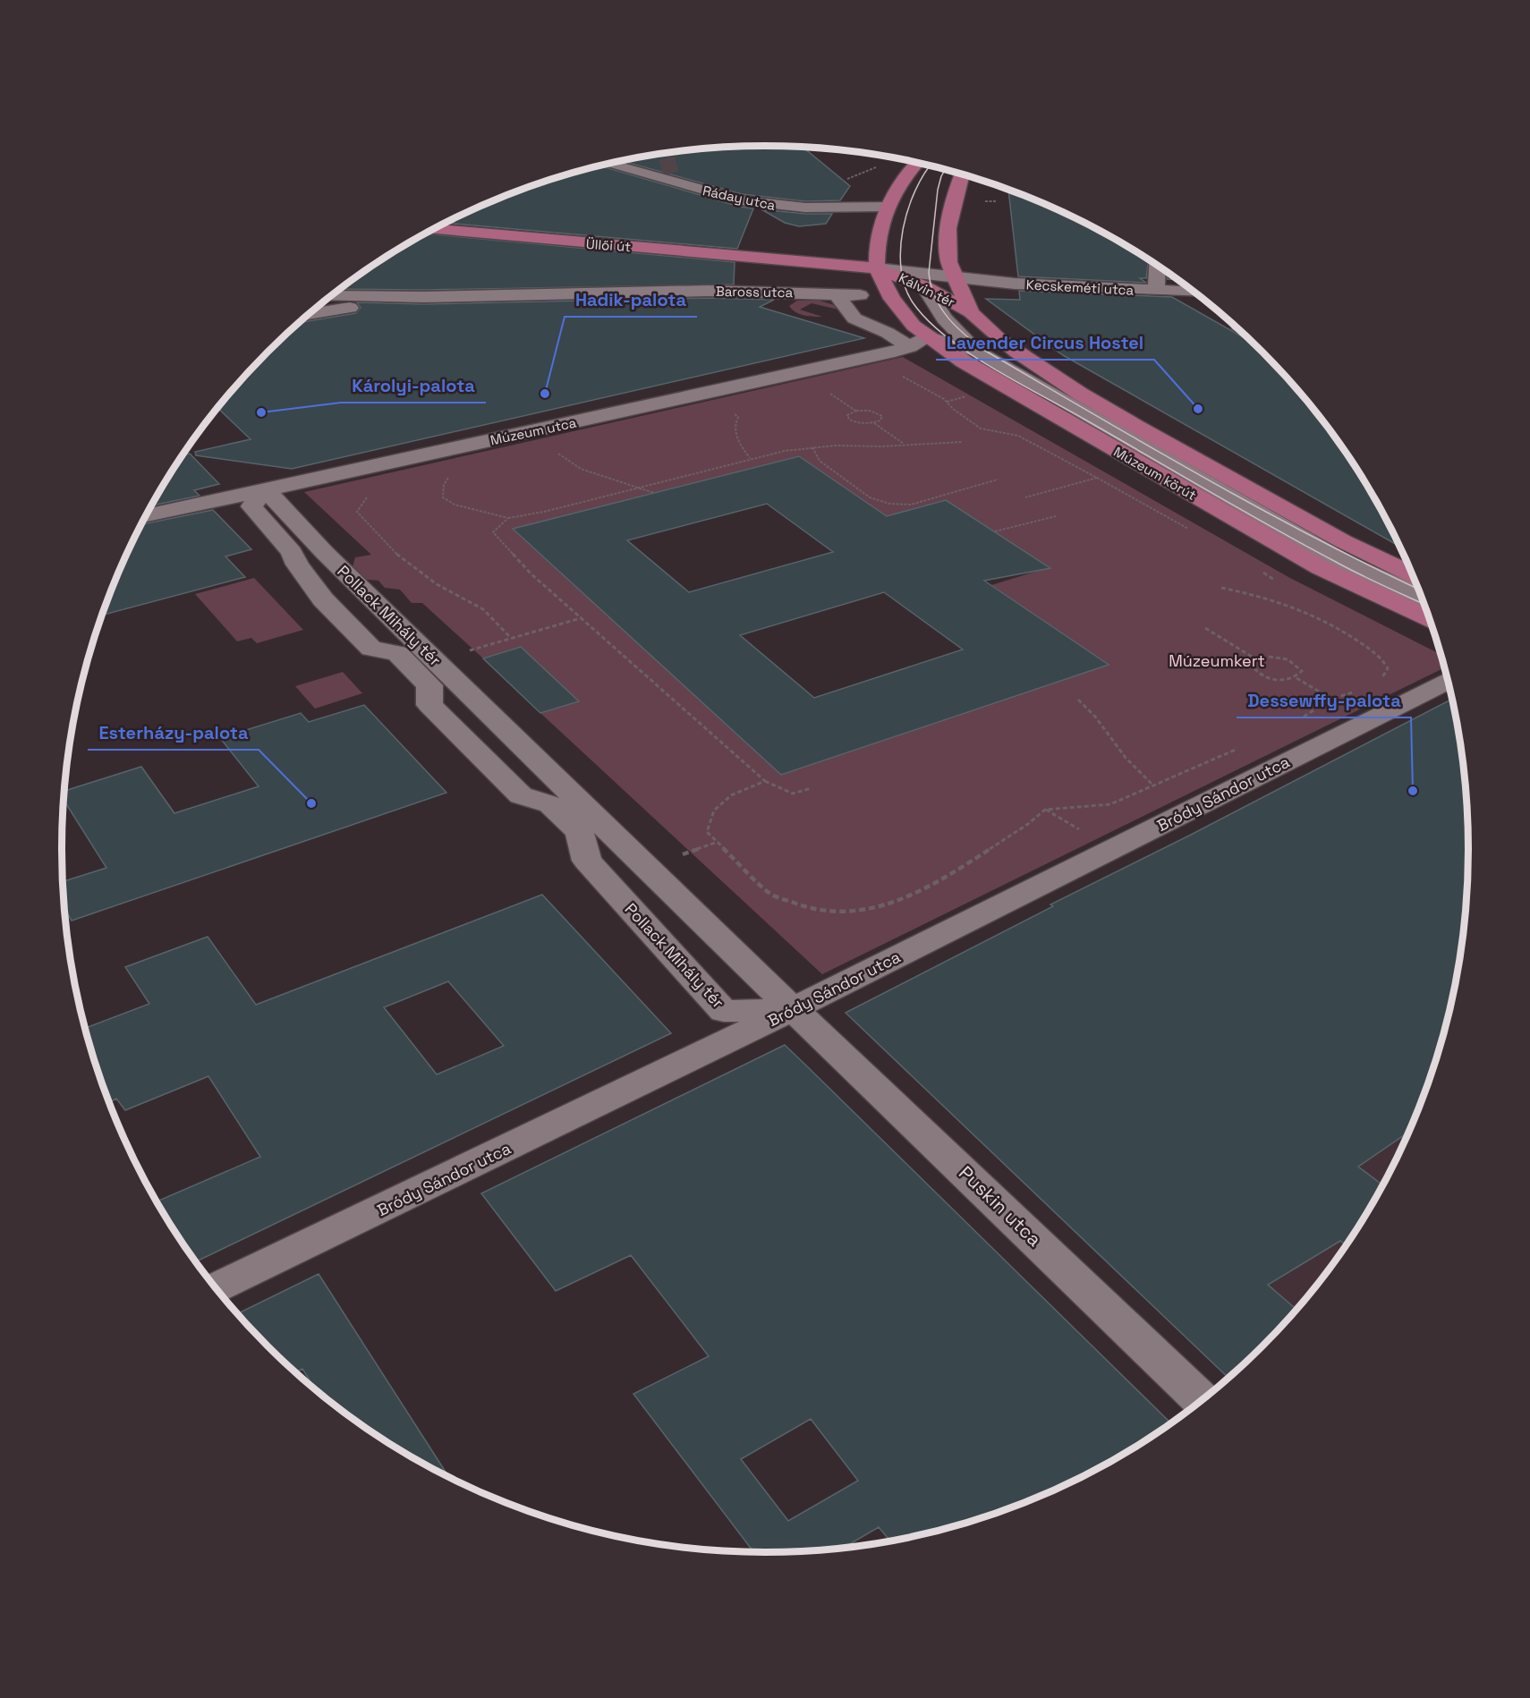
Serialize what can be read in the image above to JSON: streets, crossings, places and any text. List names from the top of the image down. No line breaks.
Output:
{"streets":{"main road":["Üllői út","Kálvin tér","Múzeum körút"],"street":["Ráday utca","Kecskeméti utca","Baross utca","Múzeum utca","Pollack Mihály tér","Bródy Sándor utca","Puskin utca"]},"crossings":[["Ráday utca","Kálvin tér"],["Üllői út","Kálvin tér"],["Kecskeméti utca","Kálvin tér"],["Kálvin tér","Múzeum utca"],["Kálvin tér","Múzeum körút"],["Múzeum utca","Múzeum körút"],["Múzeum utca","Pollack Mihály tér"],["Pollack Mihály tér","Bródy Sándor utca"],["Pollack Mihály tér","Puskin utca"],["Bródy Sándor utca","Puskin utca"]],"parks":["Múzeumkert"],"places":["Hadik-palota","Lavender Circus Hostel","Károlyi-palota","Dessewffy-palota","Esterházy-palota"]}
